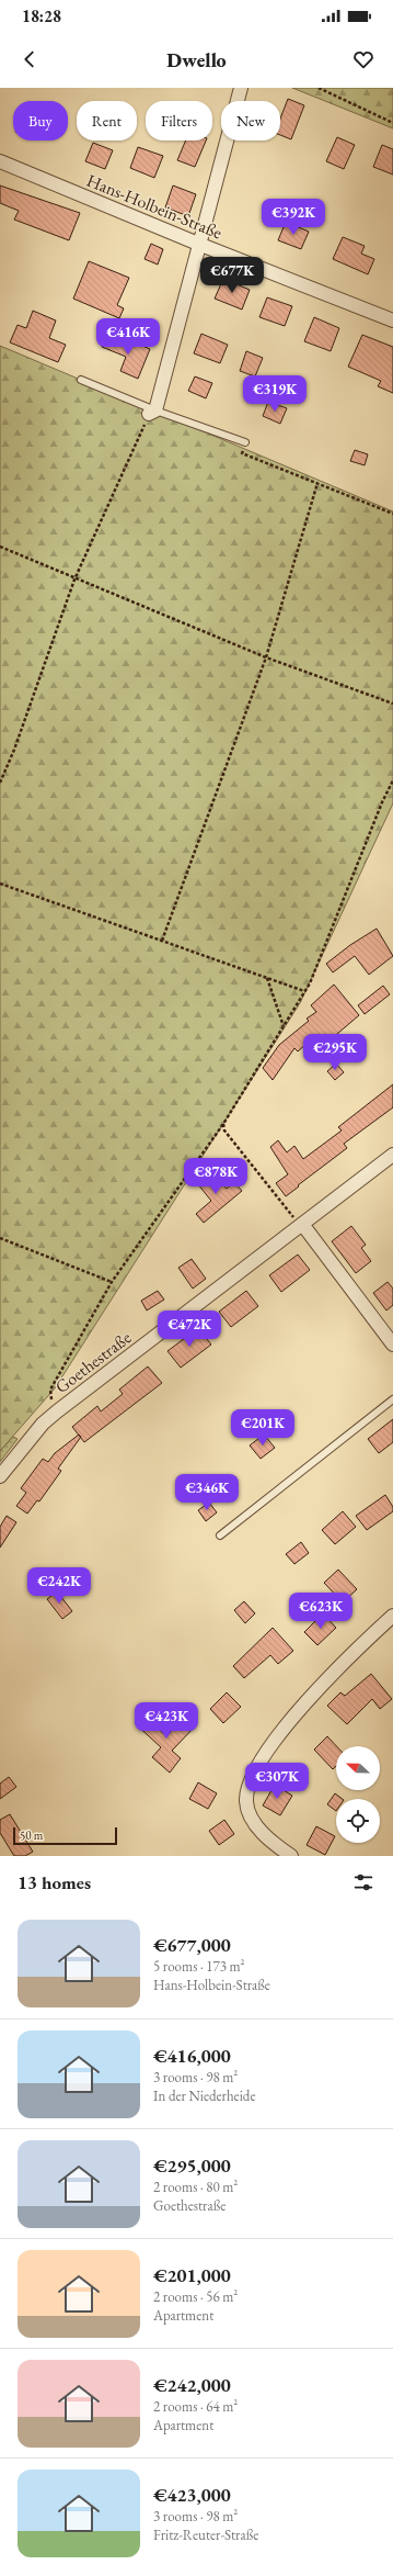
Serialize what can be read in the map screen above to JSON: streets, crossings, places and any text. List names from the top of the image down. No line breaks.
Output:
{"streets":{"street":["Hans-Holbein-Straße","Goethestraße"]},"scale_bar":"50 m","north":"left","page":{"status":"18:28","header":"Dwello","chip":["Buy","Rent","Filters","New"],"price":["€392K","€677K","€416K","€319K","€295K","€878K","€472K","€201K","€346K","€242K","€623K","€423K","€307K"],"scale":"50 m","heading":"13 homes","list":[{"name":"€677,000","note":"5 rooms · 173 m² · Hans-Holbein-Straße"},{"name":"€416,000","note":"3 rooms · 98 m² · In der Niederheide"},{"name":"€295,000","note":"2 rooms · 80 m² · Goethestraße"},{"name":"€201,000","note":"2 rooms · 56 m² · Apartment"},{"name":"€242,000","note":"2 rooms · 64 m² · Apartment"},{"name":"€423,000","note":"3 rooms · 98 m² · Fritz-Reuter-Straße"}]}}
